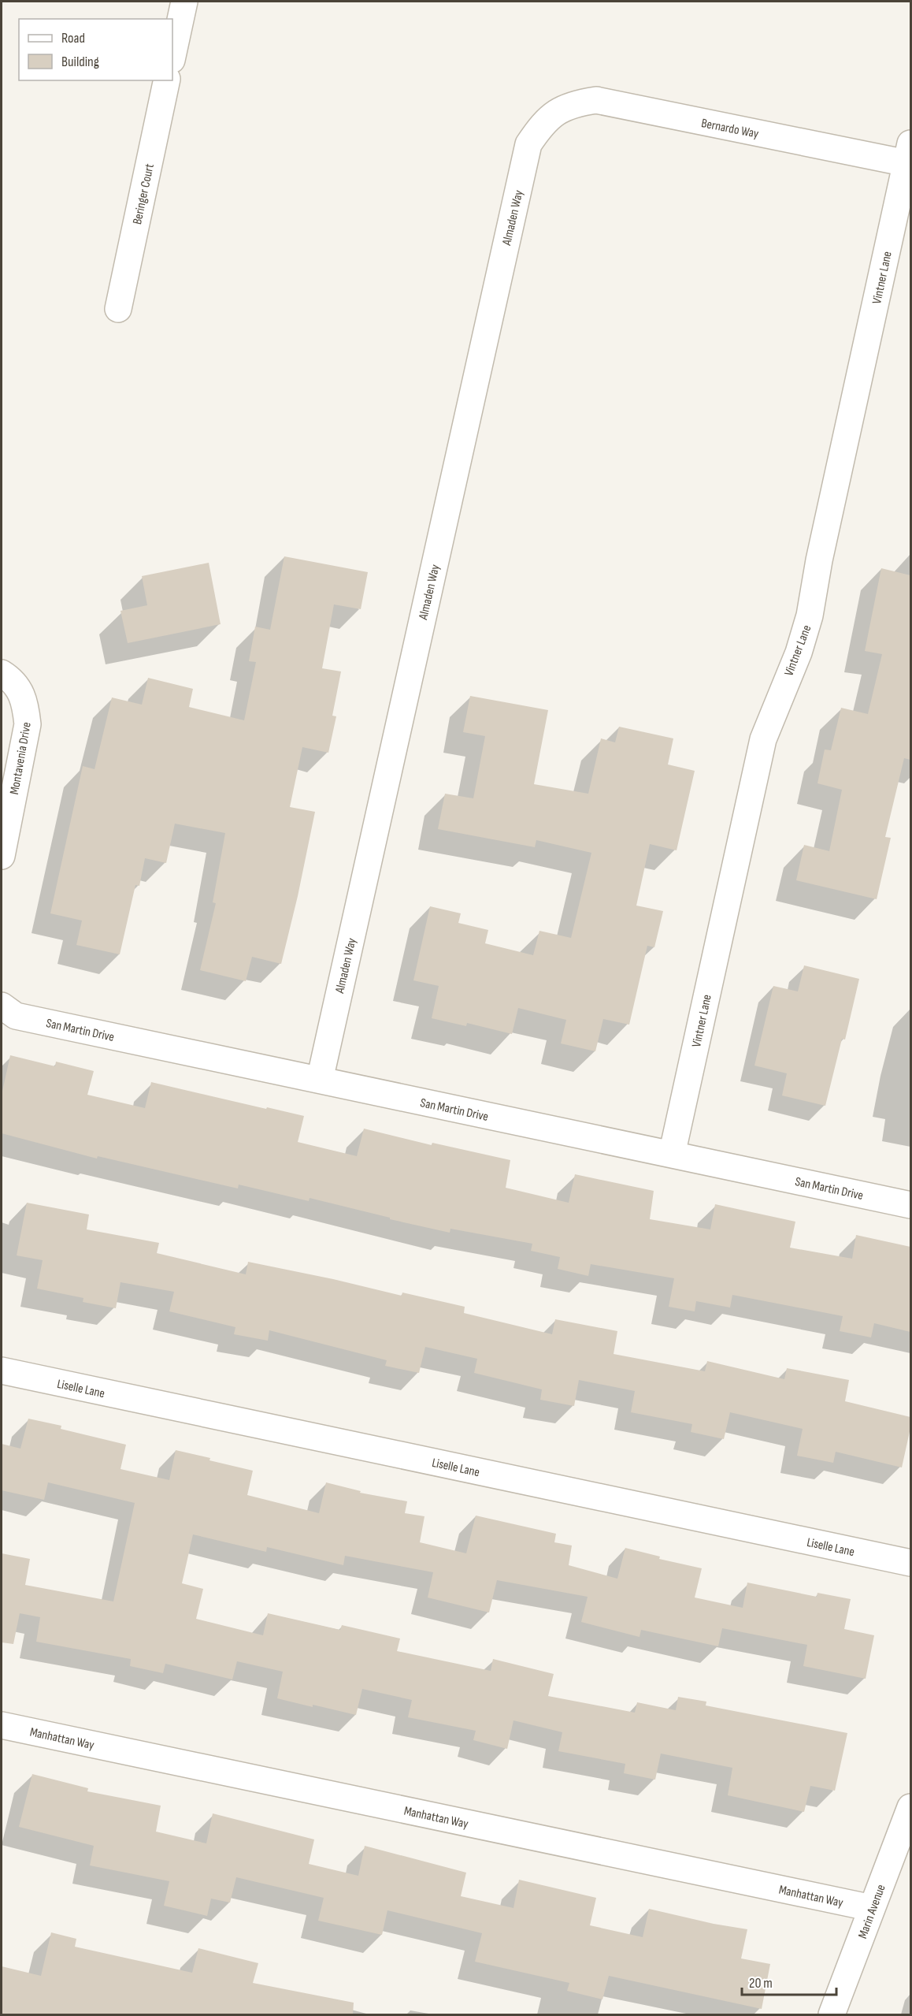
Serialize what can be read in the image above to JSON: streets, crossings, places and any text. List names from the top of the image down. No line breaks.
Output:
{"streets":{"street":["Bernardo Way","Beringer Court","Almaden Way","Vintner Lane","Montavenia Drive","San Martin Drive","Liselle Lane","Manhattan Way","Marin Avenue"]},"crossings":[["Bernardo Way","Almaden Way"],["Bernardo Way","Vintner Lane"],["Almaden Way","San Martin Drive"],["Vintner Lane","San Martin Drive"],["Manhattan Way","Marin Avenue"]],"legend":["Road","Building"],"scale_bar":"20 m"}
